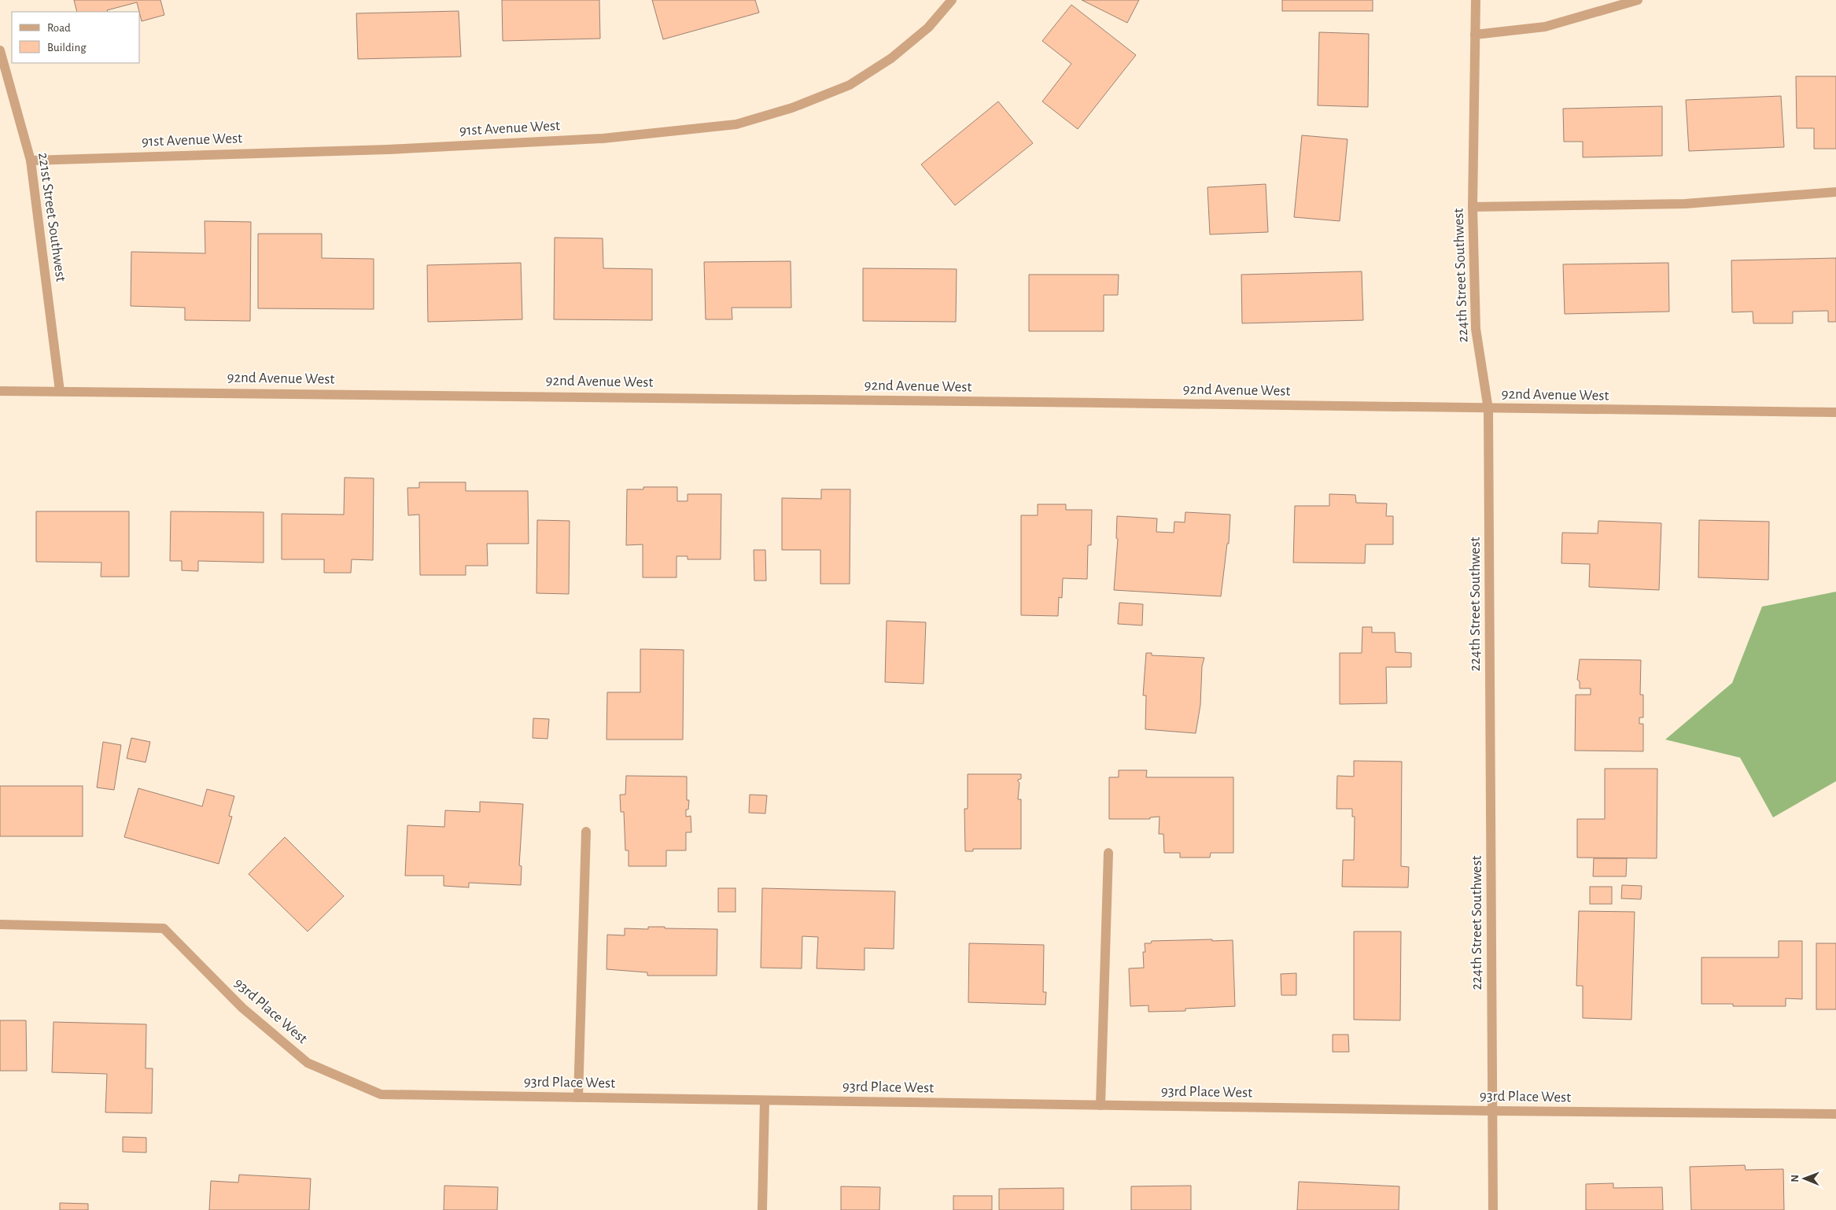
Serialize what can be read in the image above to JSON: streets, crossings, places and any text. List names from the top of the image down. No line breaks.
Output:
{"streets":{"street":["91st Avenue West","221st Street Southwest","224th Street Southwest","92nd Avenue West","93rd Place West"]},"crossings":[["91st Avenue West","221st Street Southwest"],["221st Street Southwest","92nd Avenue West"],["224th Street Southwest","92nd Avenue West"],["224th Street Southwest","93rd Place West"]],"legend":["Road","Building"],"north":"left"}
